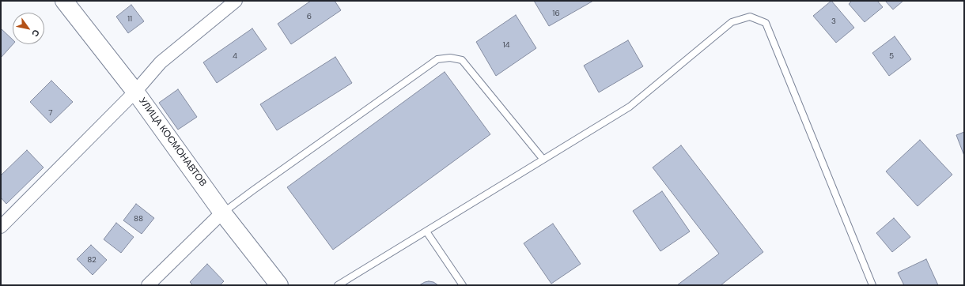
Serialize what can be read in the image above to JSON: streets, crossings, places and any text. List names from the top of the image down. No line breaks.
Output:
{"streets":{"main road":["УЛИЦА КОСМОНАВТОВ"]},"house_numbers":["16","6","11","3","14","4","5","7","88","82"],"north":"bottom right"}
